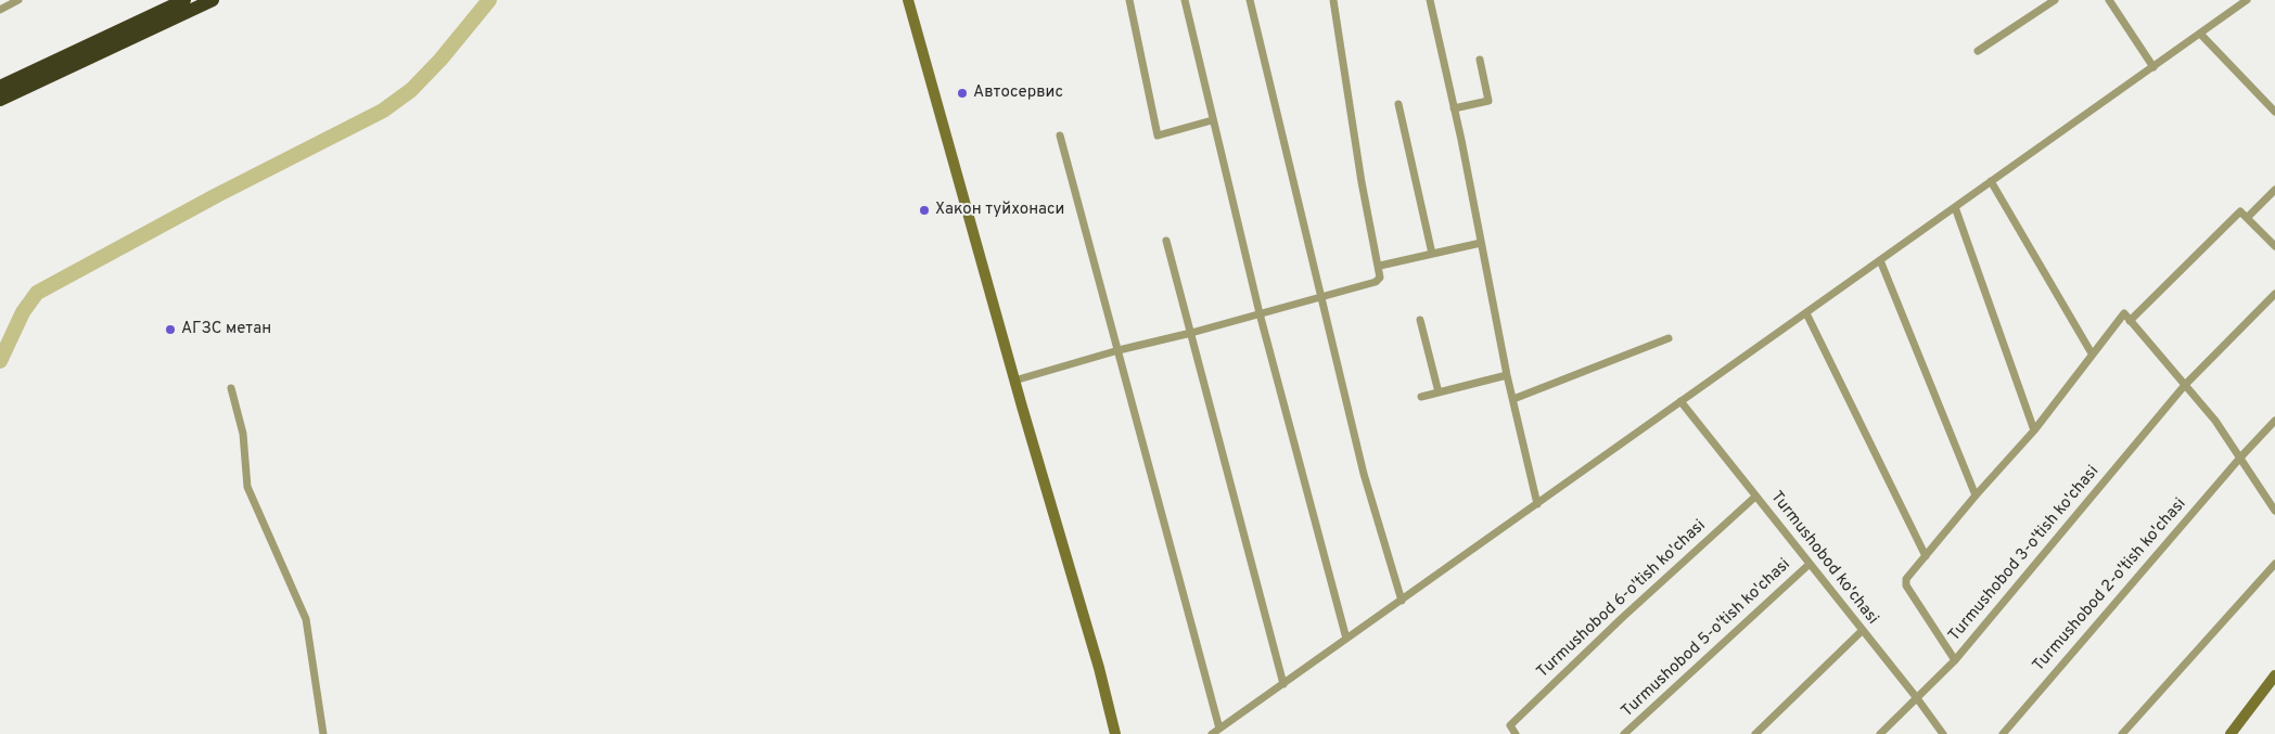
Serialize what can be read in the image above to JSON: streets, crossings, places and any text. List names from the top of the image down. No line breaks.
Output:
{"streets":{"street":["Turmushobod 3-o'tish ko'chasi","Turmushobod ko'chasi","Turmushobod 2-o'tish ko'chasi","Turmushobod 6-o'tish ko'chasi","Turmushobod 5-o'tish ko'chasi"]},"crossings":[["Turmushobod 3-o'tish ko'chasi","Turmushobod ko'chasi"],["Turmushobod ko'chasi","Turmushobod 6-o'tish ko'chasi"],["Turmushobod ko'chasi","Turmushobod 5-o'tish ko'chasi"]],"places":["Автосервис","Хакон туйхонаси","АГЗС метан"]}
